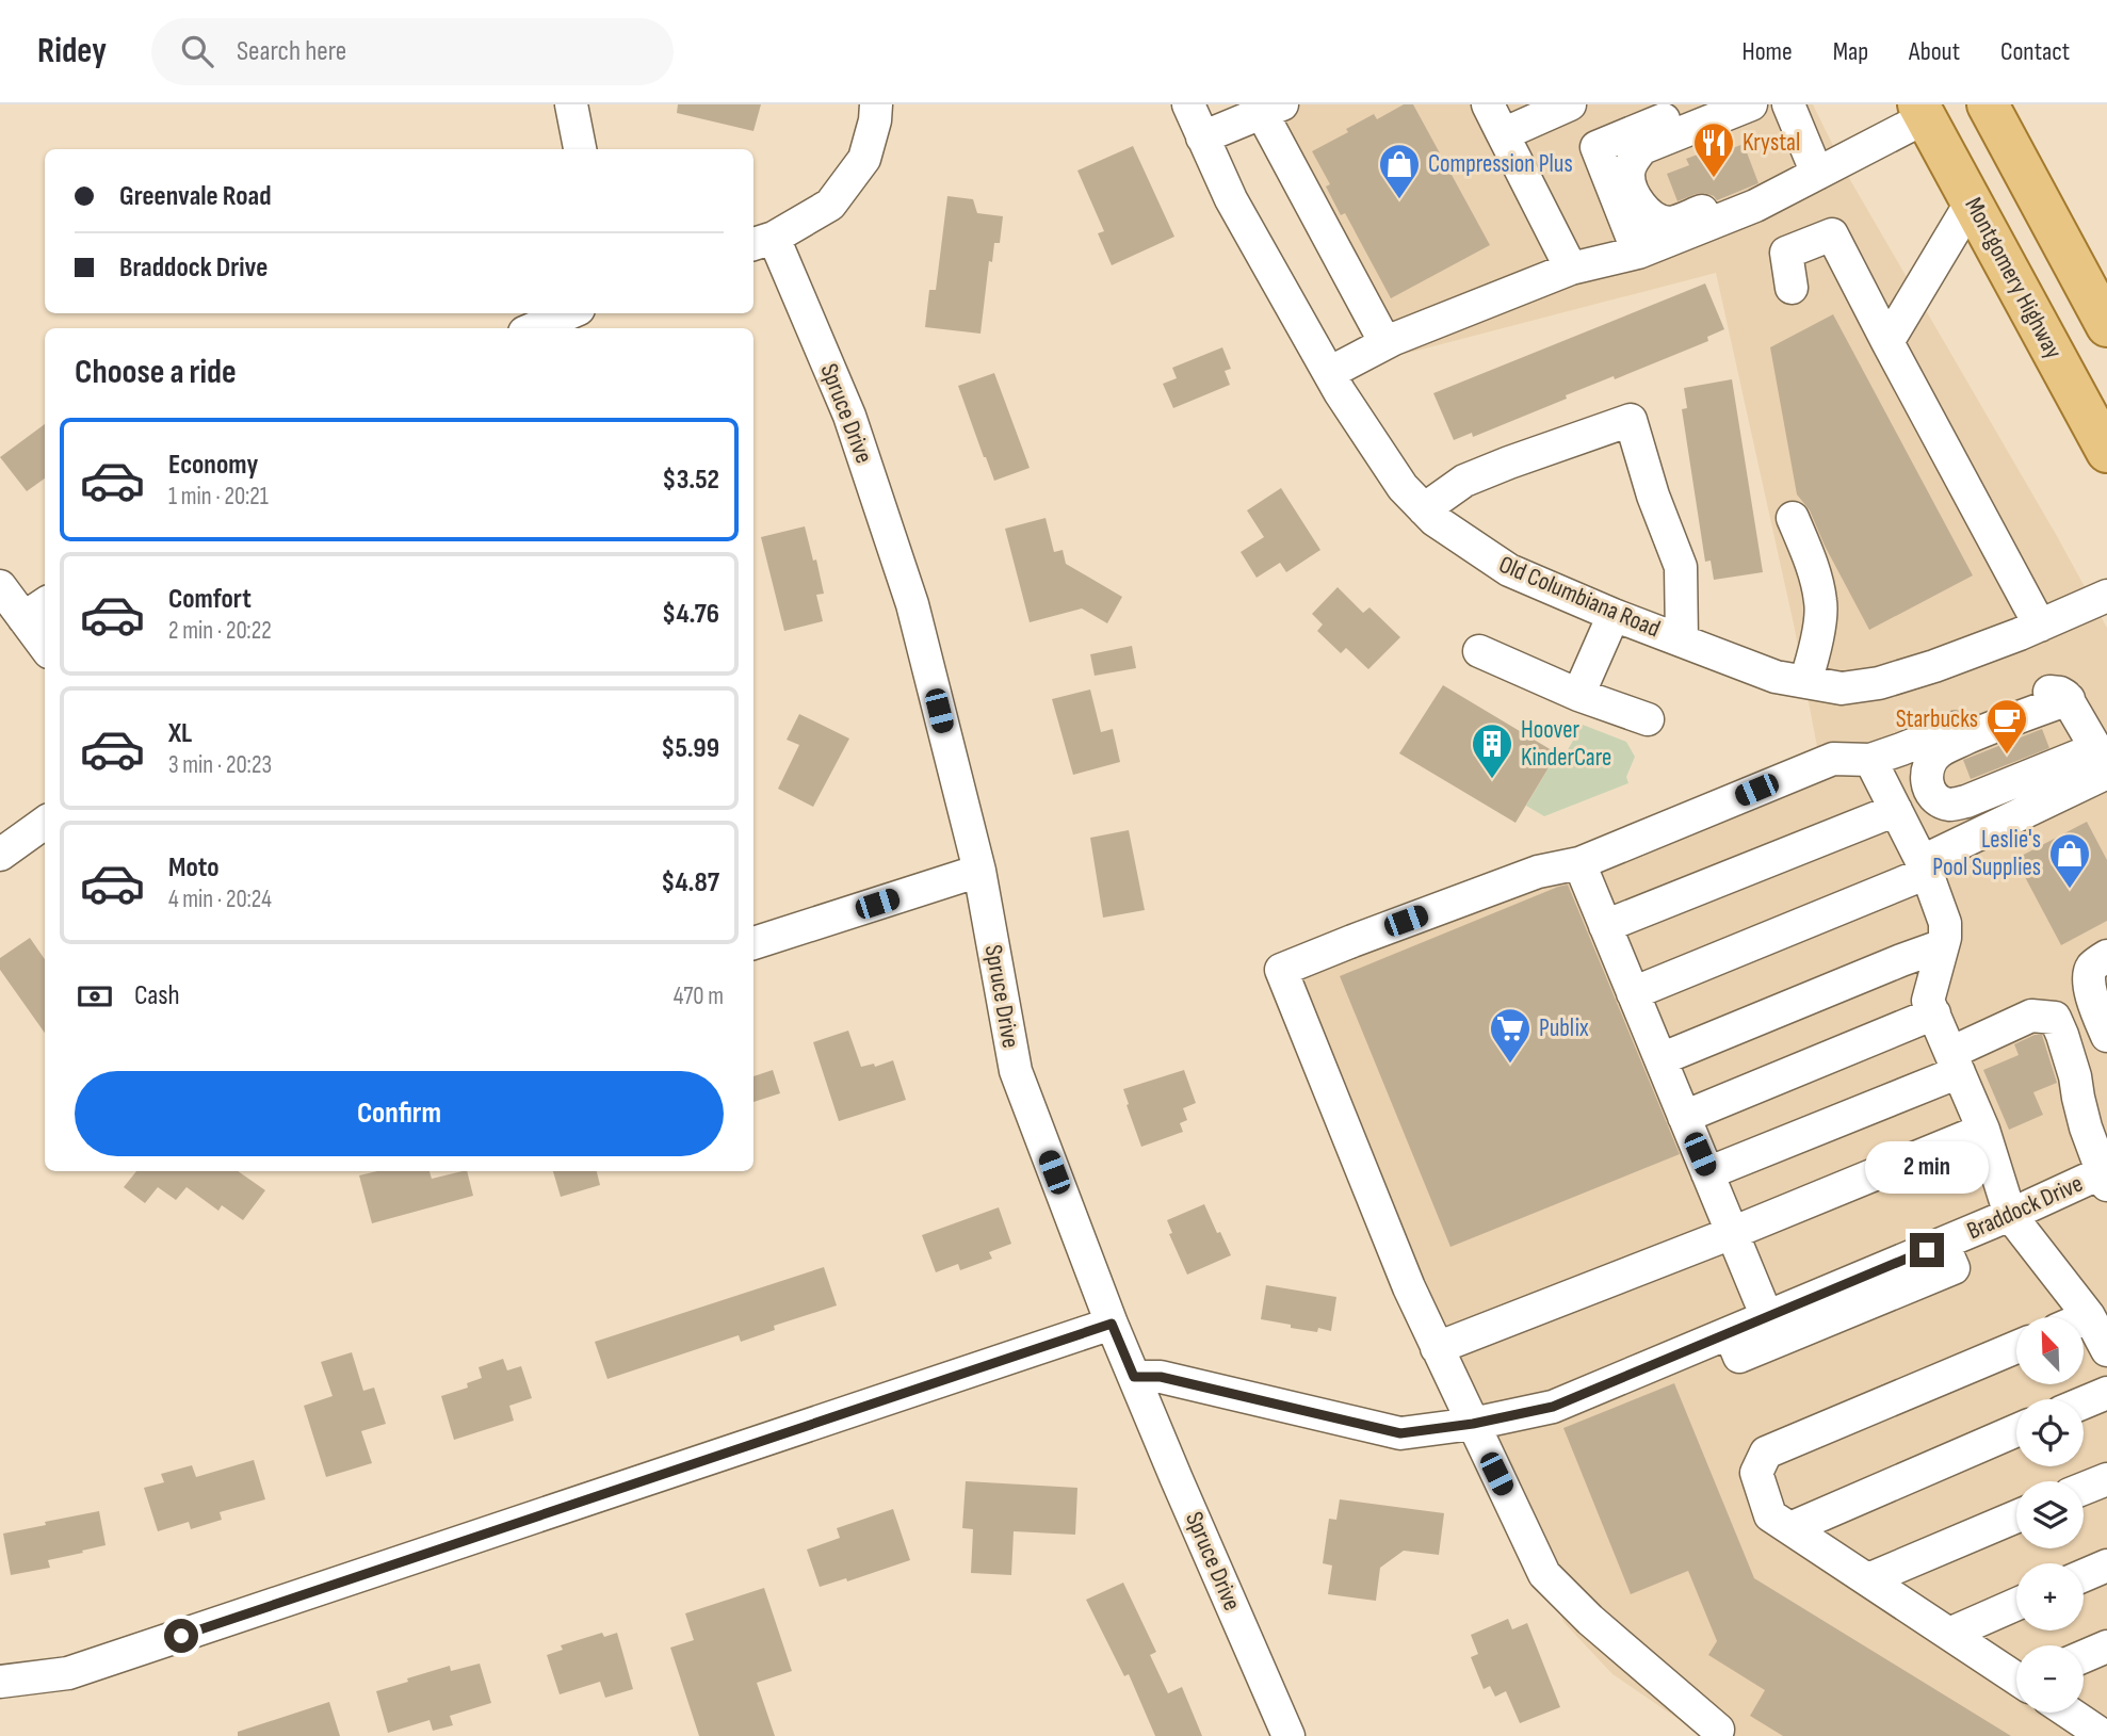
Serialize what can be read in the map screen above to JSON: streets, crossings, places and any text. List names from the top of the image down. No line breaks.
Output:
{"streets":{"main road":["Montgomery Highway"],"street":["Spruce Drive","Old Columbiana Road","Braddock Drive"]},"crossings":[["Spruce Drive","Braddock Drive"]],"places":{"restaurant":["Krystal"],"shop":["Compression Plus","Leslie's Pool Supplies"],"cafe":["Starbucks"],"building":["Hoover KinderCare"],"supermarket":["Publix"]},"north":"top left","page":{"header":"Ridey","search":"Search here","nav":["Home","Map","About","Contact"],"banner":["Greenvale Road","Braddock Drive"],"heading":"Choose a ride","list":[{"name":"Economy","note":"1 min · 20:21","value":"$3.52"},{"name":"Comfort","note":"2 min · 20:22","value":"$4.76"},{"name":"XL","note":"3 min · 20:23","value":"$5.99"},{"name":"Moto","note":"4 min · 20:24","value":"$4.87"}],"pay":["Cash","470 m"],"buttons":"Confirm","bubble":"2 min","map_buttons":["+","−"]}}
